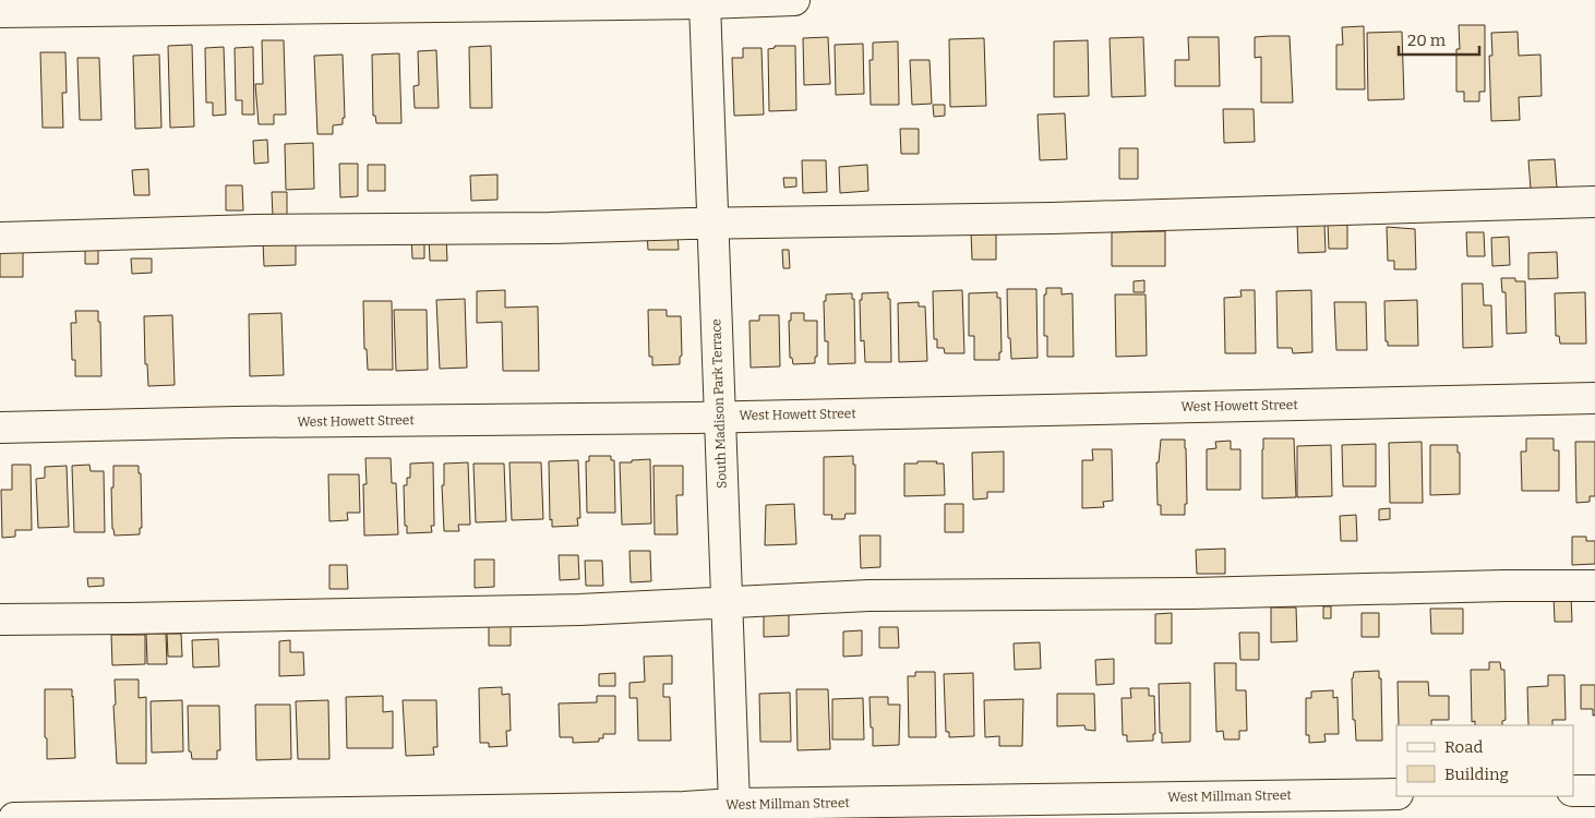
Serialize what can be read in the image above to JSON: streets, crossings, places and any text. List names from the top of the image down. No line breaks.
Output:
{"streets":{"main road":["South Madison Park Terrace","West Howett Street","West Millman Street"]},"crossings":[["South Madison Park Terrace","West Howett Street"],["South Madison Park Terrace","West Millman Street"]],"legend":["Road","Building"],"scale_bar":"20 m"}
